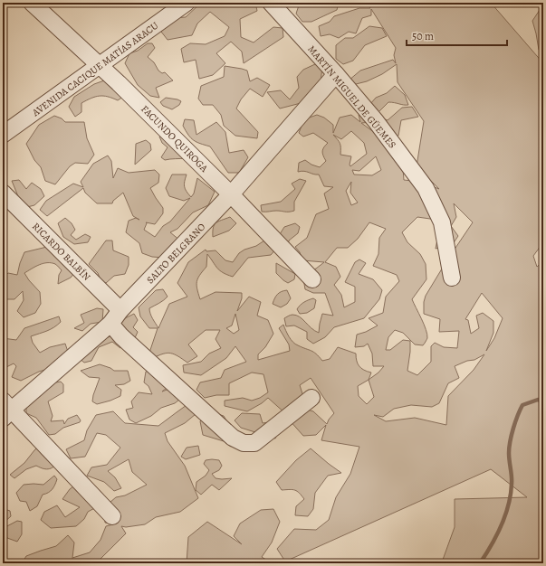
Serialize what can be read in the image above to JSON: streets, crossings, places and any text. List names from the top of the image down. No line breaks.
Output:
{"streets":{"street":["AVENIDA CACIQUE MATÍAS ARACU","MARTÍN MIGUEL DE GÜEMES","FACUNDO QUIROGA","RICARDO BALBÍN","SALTO BELGRANO"]},"crossings":[["AVENIDA CACIQUE MATÍAS ARACU","FACUNDO QUIROGA"],["MARTÍN MIGUEL DE GÜEMES","SALTO BELGRANO"],["FACUNDO QUIROGA","SALTO BELGRANO"],["RICARDO BALBÍN","SALTO BELGRANO"]],"scale_bar":"50 m"}
